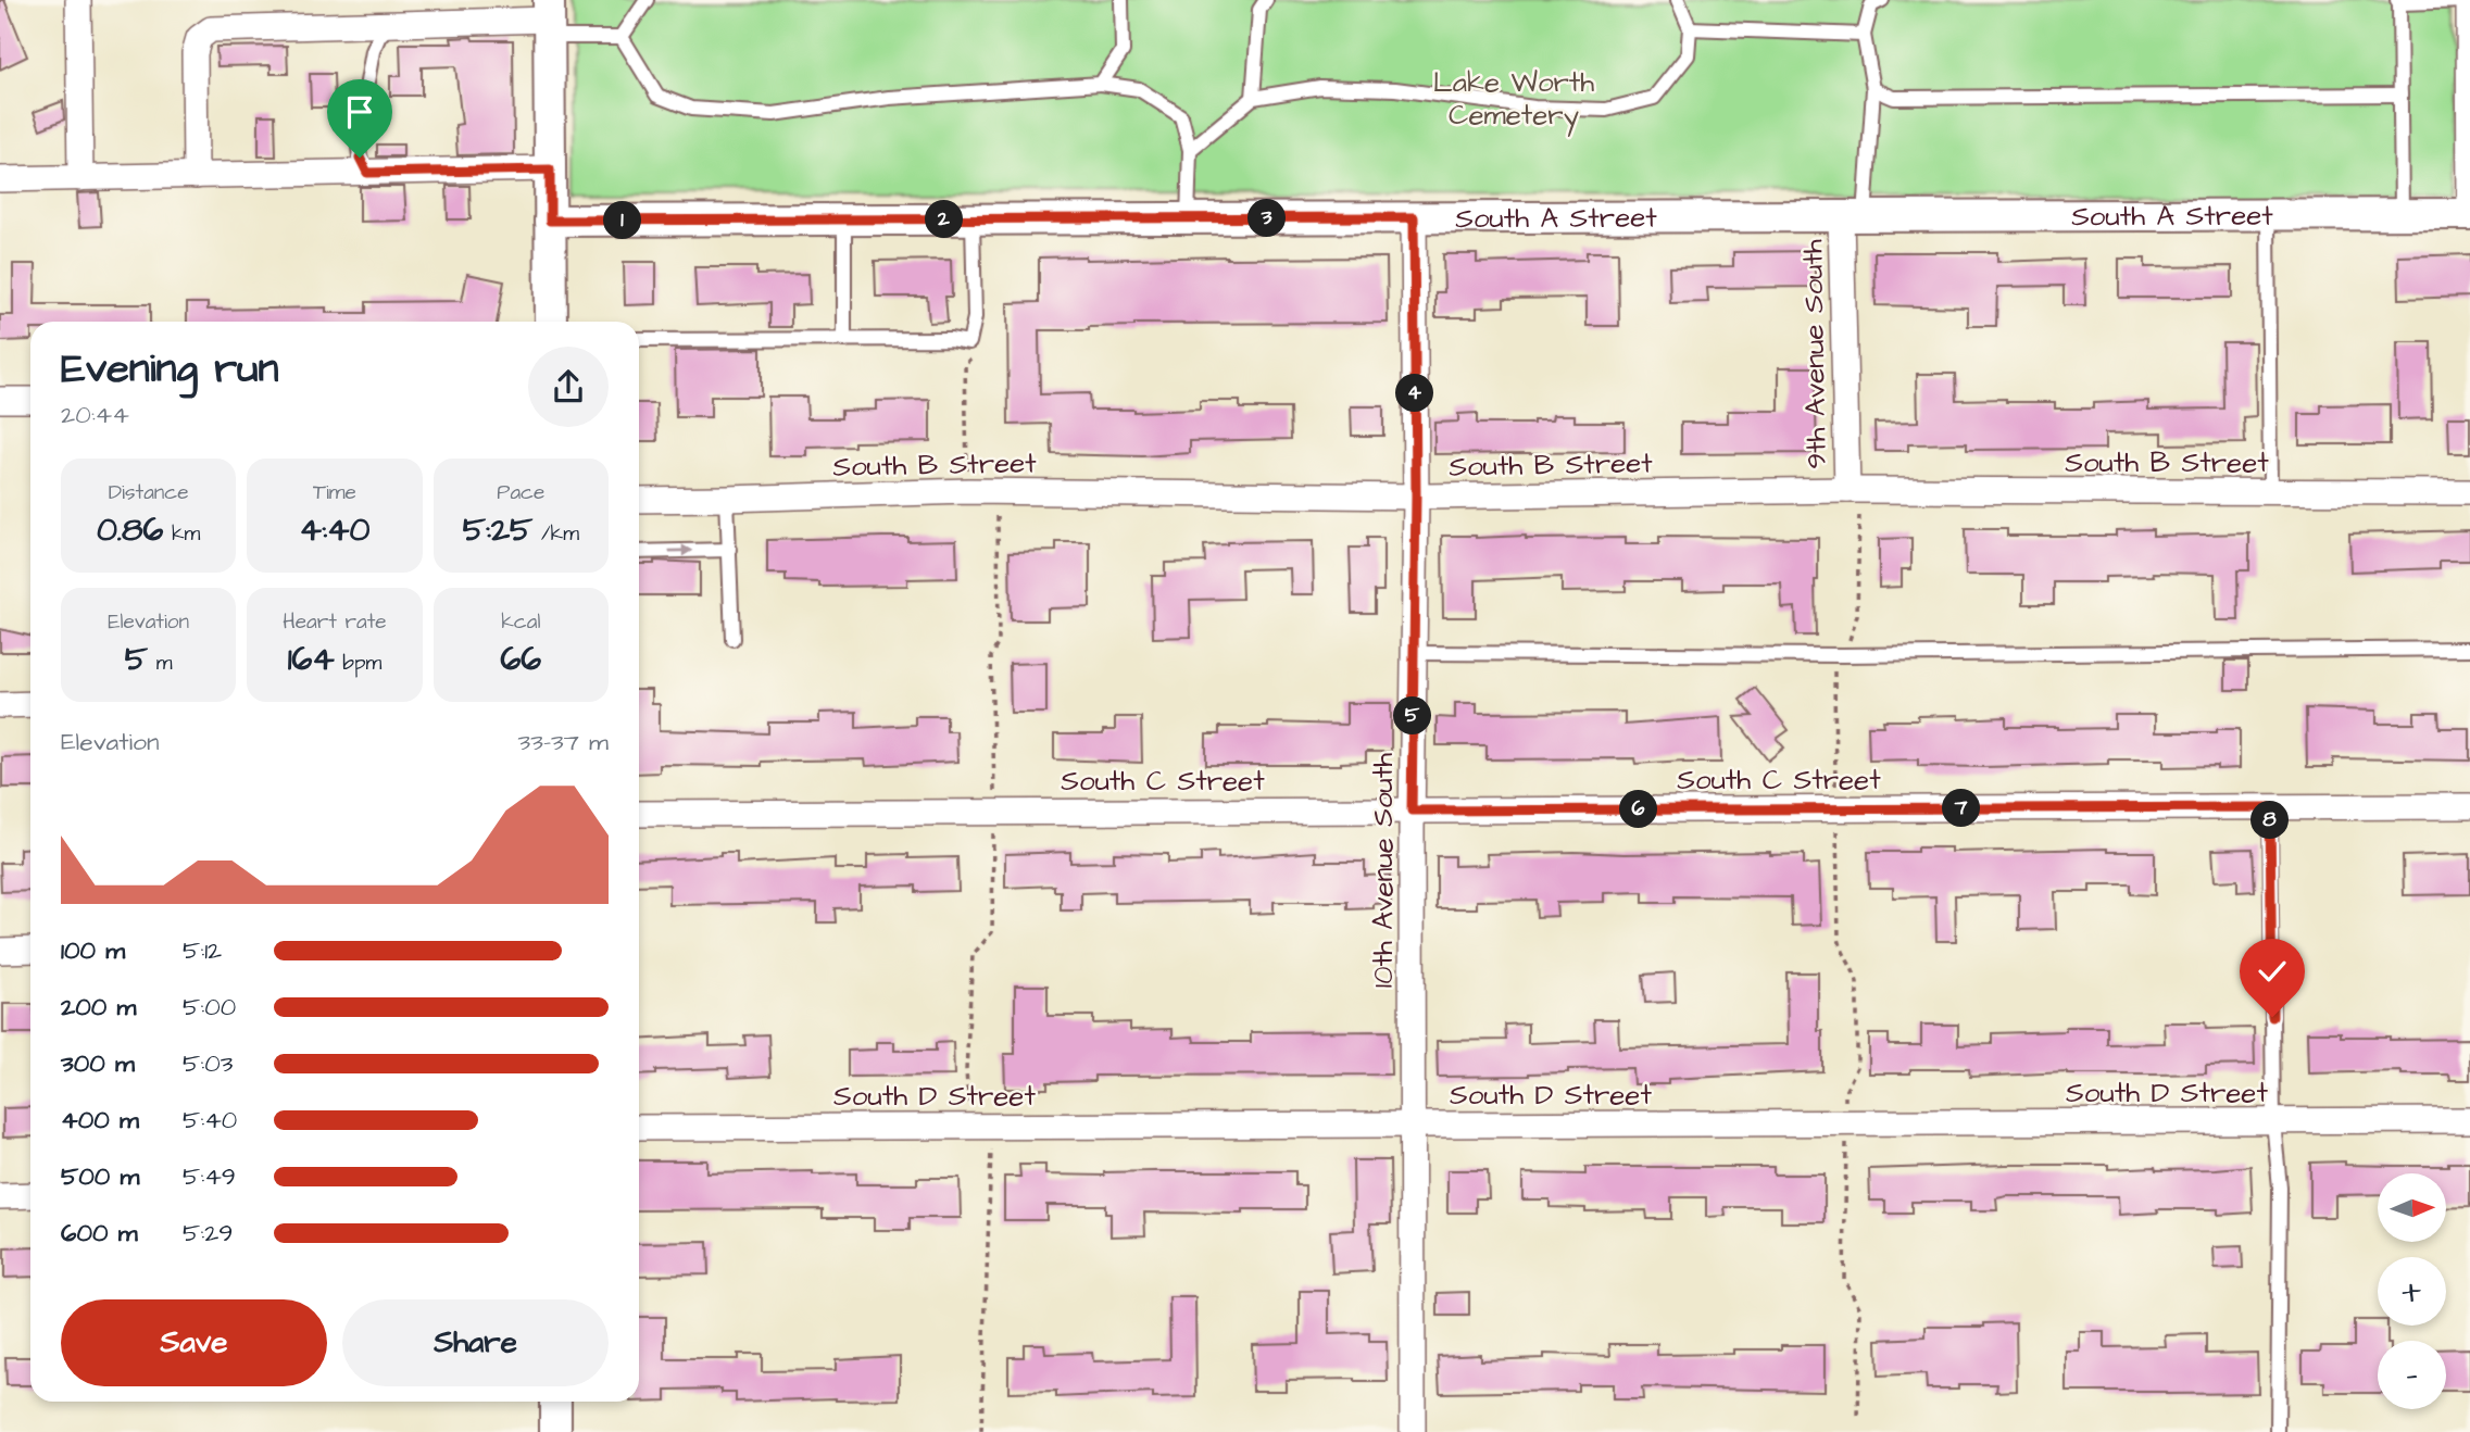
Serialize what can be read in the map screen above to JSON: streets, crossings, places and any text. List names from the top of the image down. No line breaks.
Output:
{"streets":{"street":["South A Street","9th Avenue South","South B Street","South C Street","10th Avenue South","South D Street"]},"crossings":[["South A Street","9th Avenue South"],["South A Street","10th Avenue South"],["9th Avenue South","South B Street"],["South B Street","10th Avenue South"],["South C Street","10th Avenue South"],["10th Avenue South","South D Street"]],"parks":["Lake Worth Cemetery"],"north":"right","page":{"pins":["3","2","1","4","5","7","6","8"],"heading":["Evening run","20:44"],"stats":[["Distance","0.86 km"],["Time","4:40"],["Pace","5:25 /km"],["Elevation","5 m"],["Heart rate","164 bpm"],["kcal","66"]],"chart":["Elevation","33–37 m"],"list":[{"name":"100 m","note":"5:12"},{"name":"200 m","note":"5:00"},{"name":"300 m","note":"5:03"},{"name":"400 m","note":"5:40"},{"name":"500 m","note":"5:49"},{"name":"600 m","note":"5:29"}],"map_buttons":["+","−"],"buttons":["Save","Share"]}}
